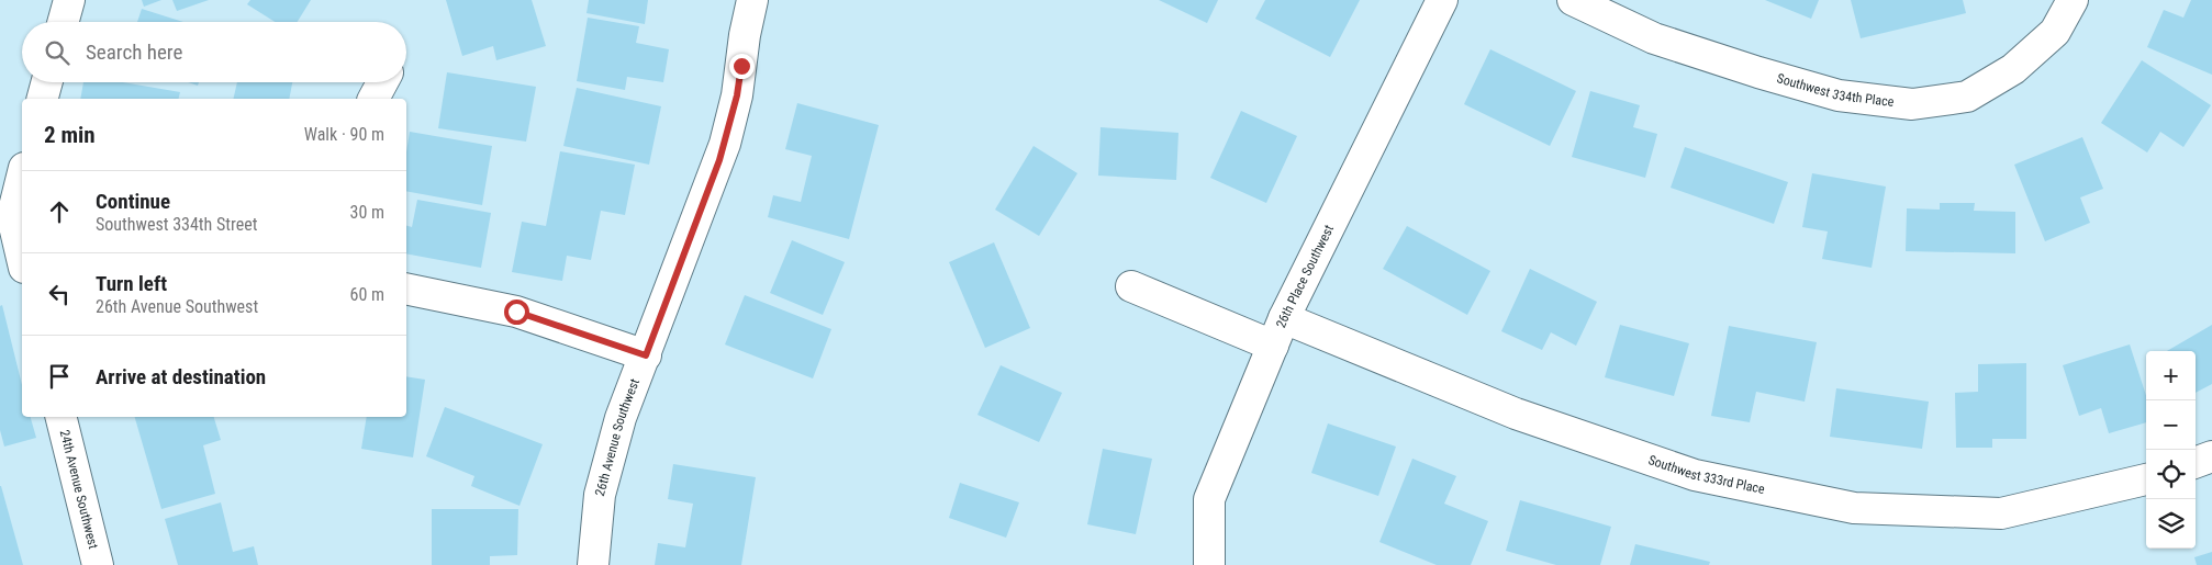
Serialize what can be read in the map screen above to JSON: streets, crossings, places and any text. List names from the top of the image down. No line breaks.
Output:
{"streets":{"street":["Southwest 334th Place","26th Place Southwest","26th Avenue Southwest","Southwest 333rd Place","24th Avenue Southwest"]},"crossings":[["26th Place Southwest","Southwest 333rd Place"]],"page":{"search":"Search here","heading":["2 min","Walk · 90 m"],"list":[["Continue","Southwest 334th Street","30 m"],["Turn left","26th Avenue Southwest","60 m"],"Arrive at destination"],"map_buttons":["+","−"]}}
